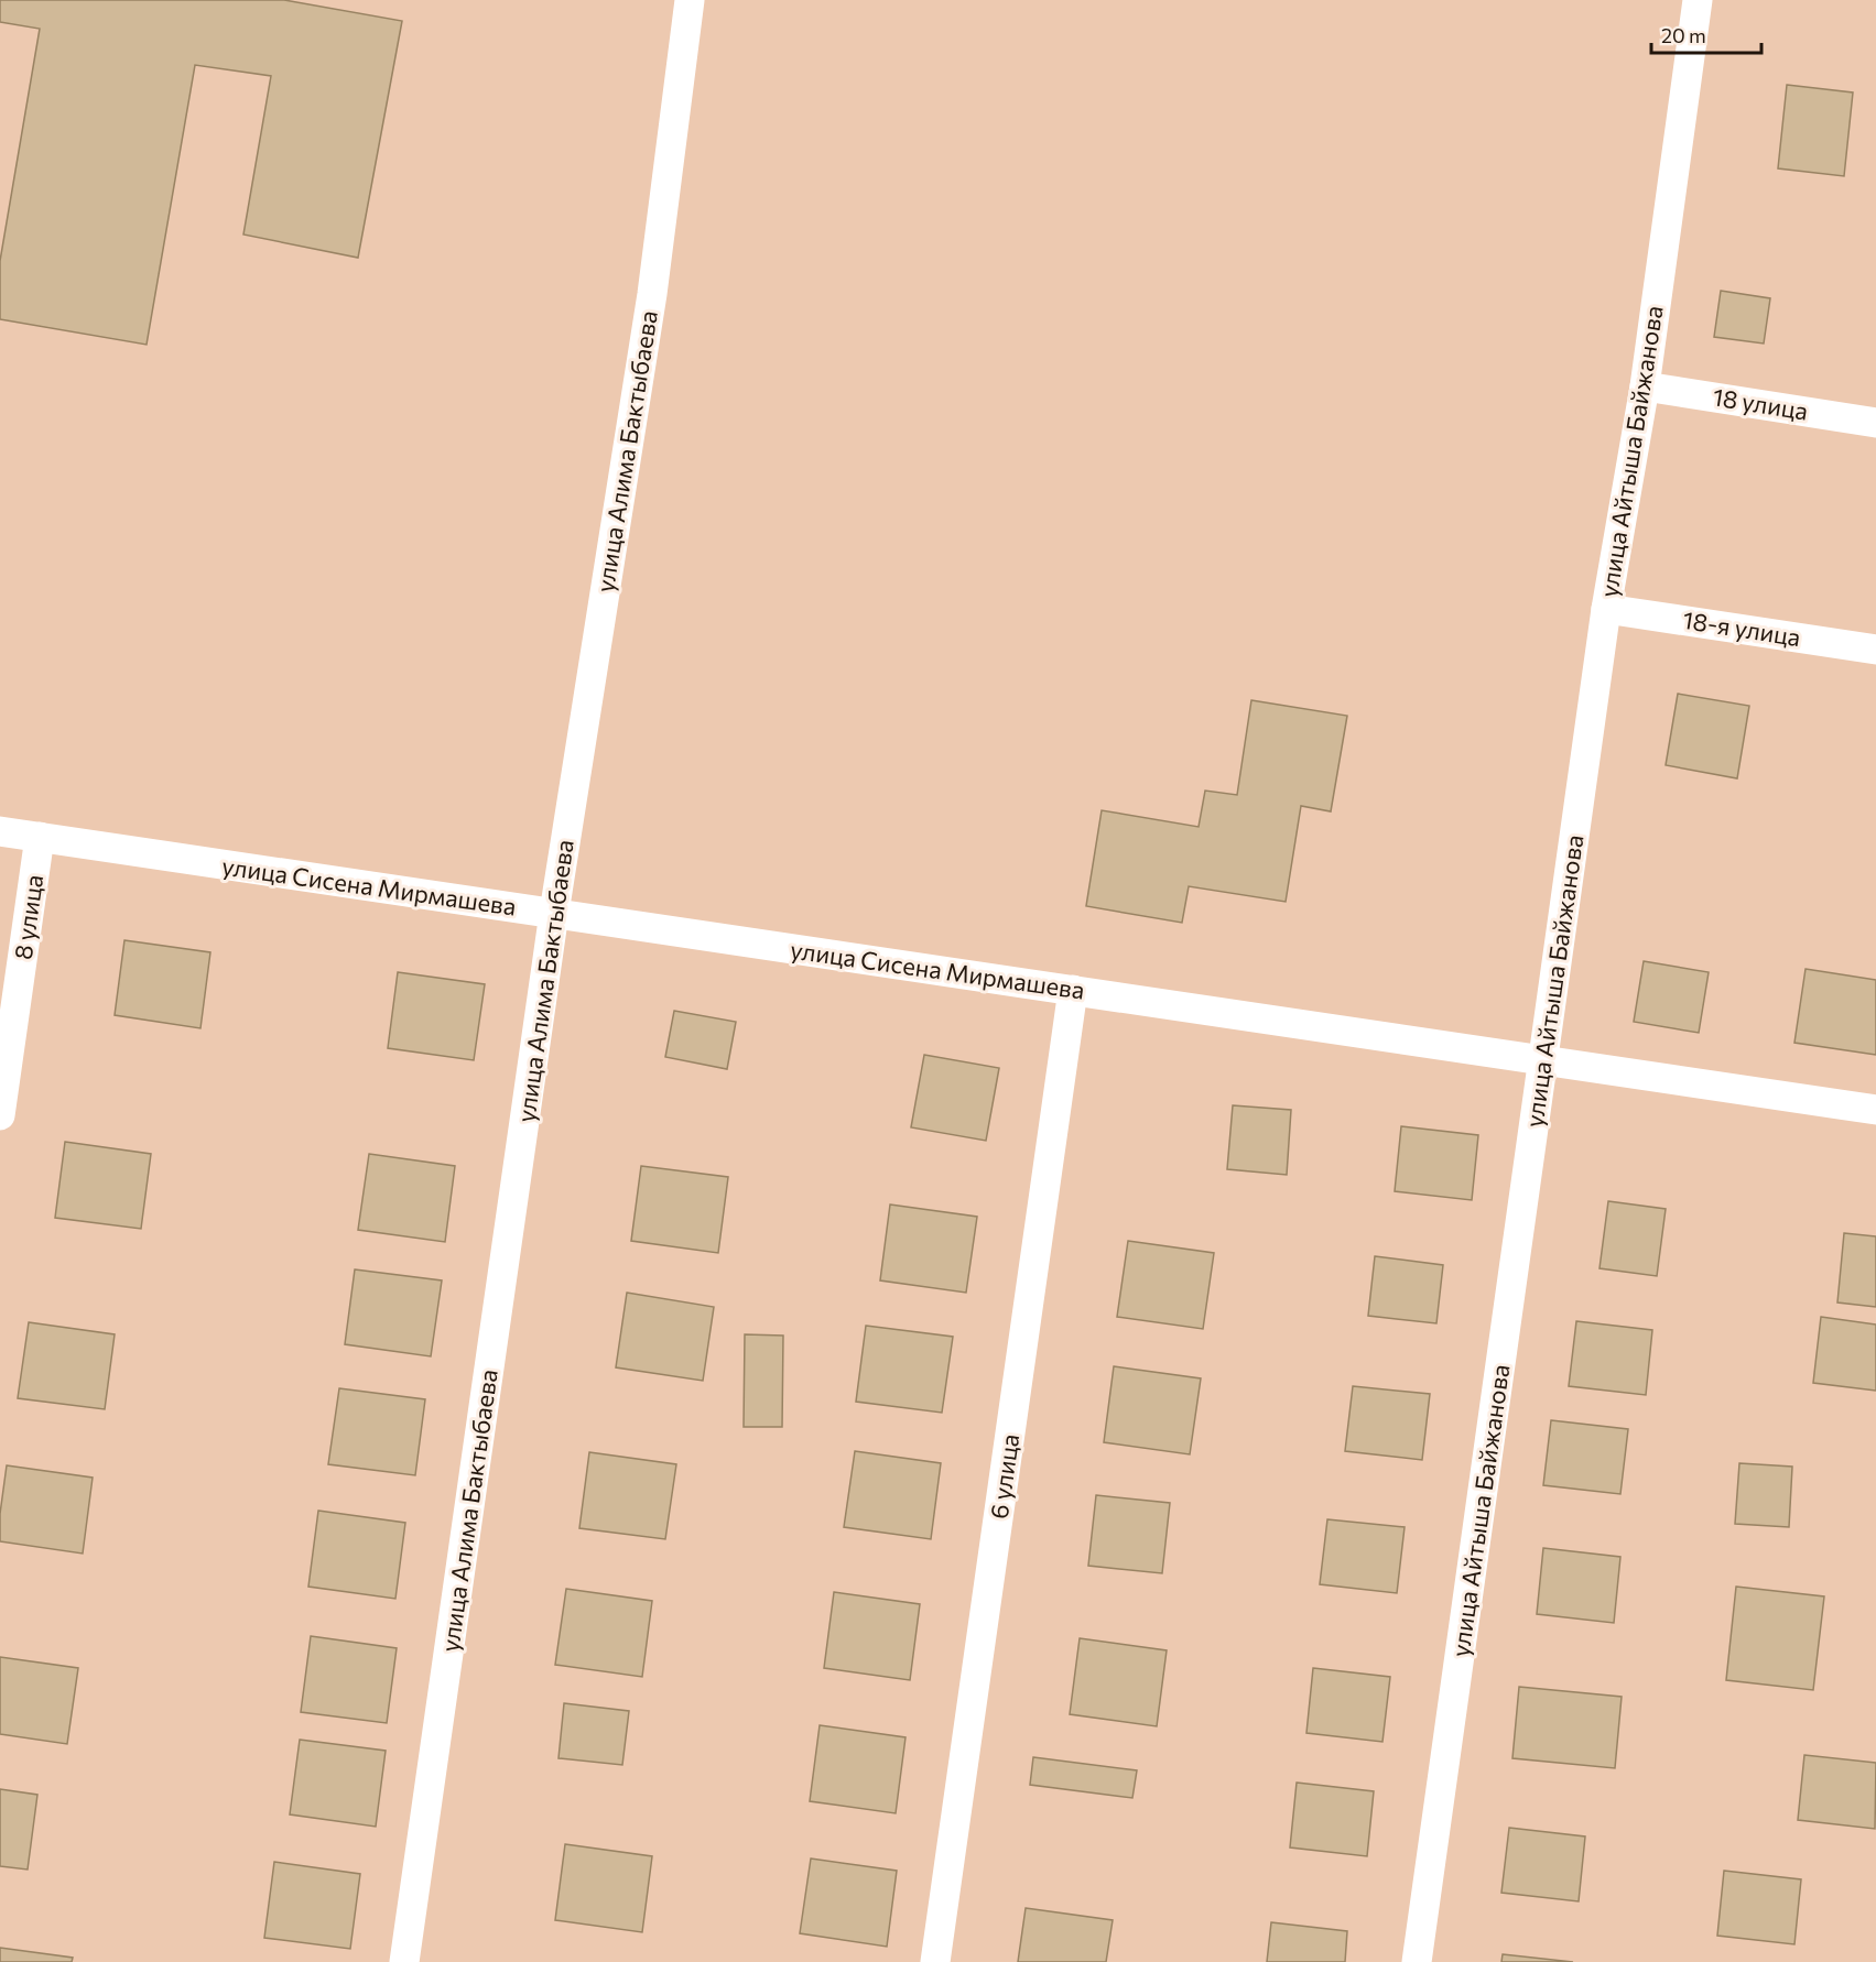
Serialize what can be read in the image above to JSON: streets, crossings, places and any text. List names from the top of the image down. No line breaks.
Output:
{"streets":{"street":["18 улица","улица Алима Бактыбаева","улица Айтыша Байжанова","18-я улица","улица Сисена Мирмашева","8 улица","6 улица"]},"crossings":[["18 улица","улица Айтыша Байжанова"],["улица Алима Бактыбаева","улица Сисена Мирмашева"],["улица Айтыша Байжанова","18-я улица"],["улица Айтыша Байжанова","улица Сисена Мирмашева"],["улица Сисена Мирмашева","8 улица"],["улица Сисена Мирмашева","6 улица"]],"scale_bar":"20 m"}
